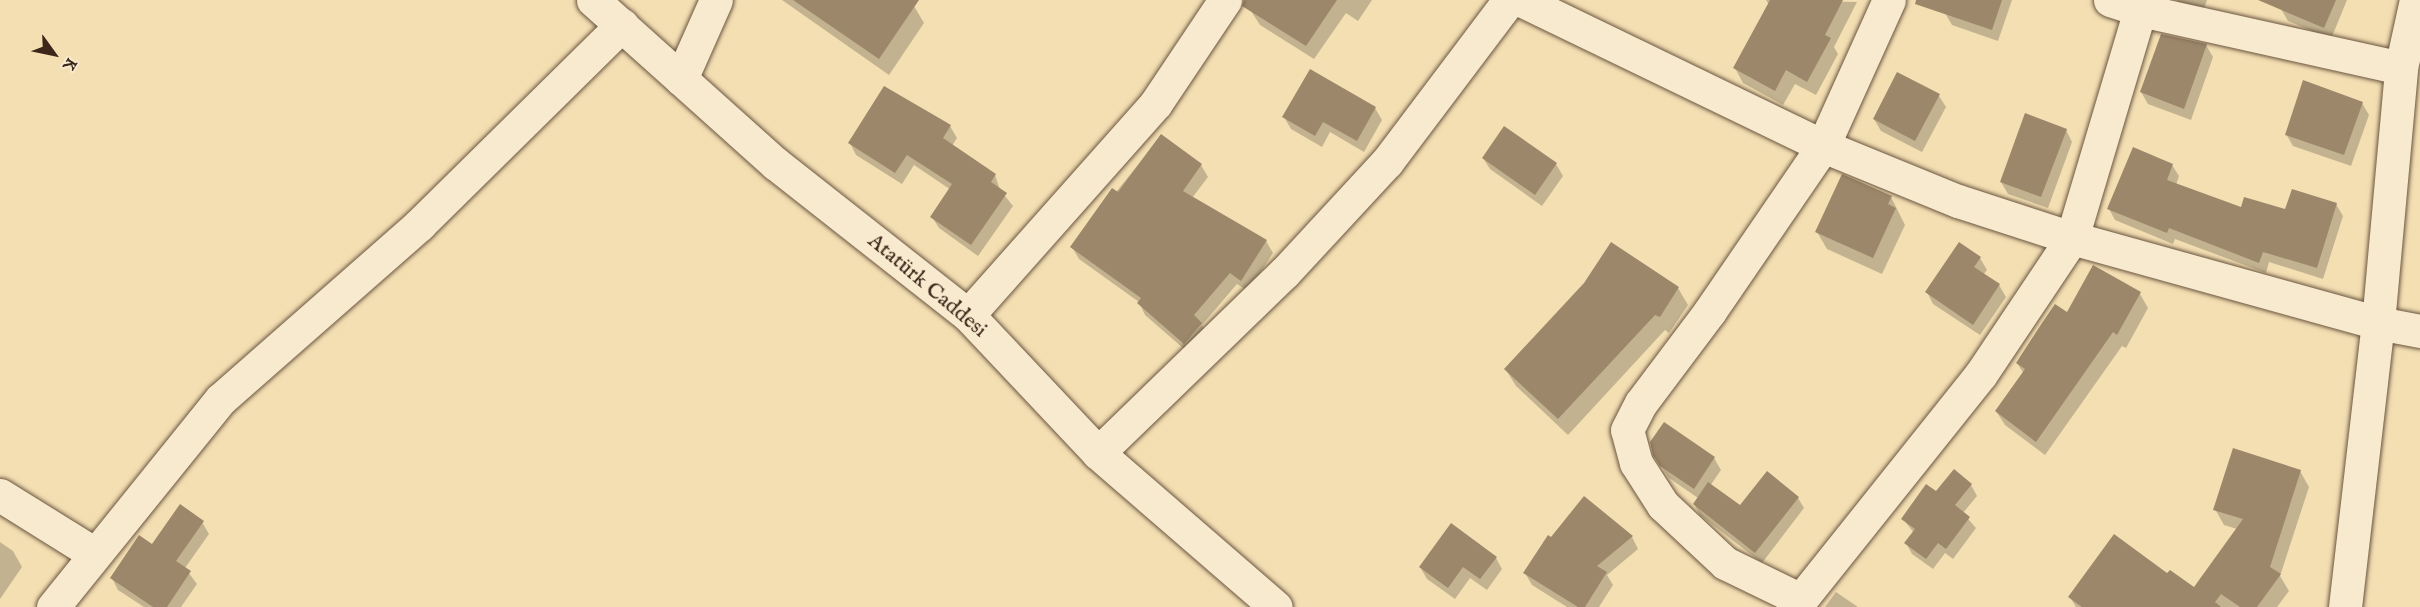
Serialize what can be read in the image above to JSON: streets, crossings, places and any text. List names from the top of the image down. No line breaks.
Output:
{"streets":{"street":["Atatürk Caddesi"]},"north":"bottom right"}
